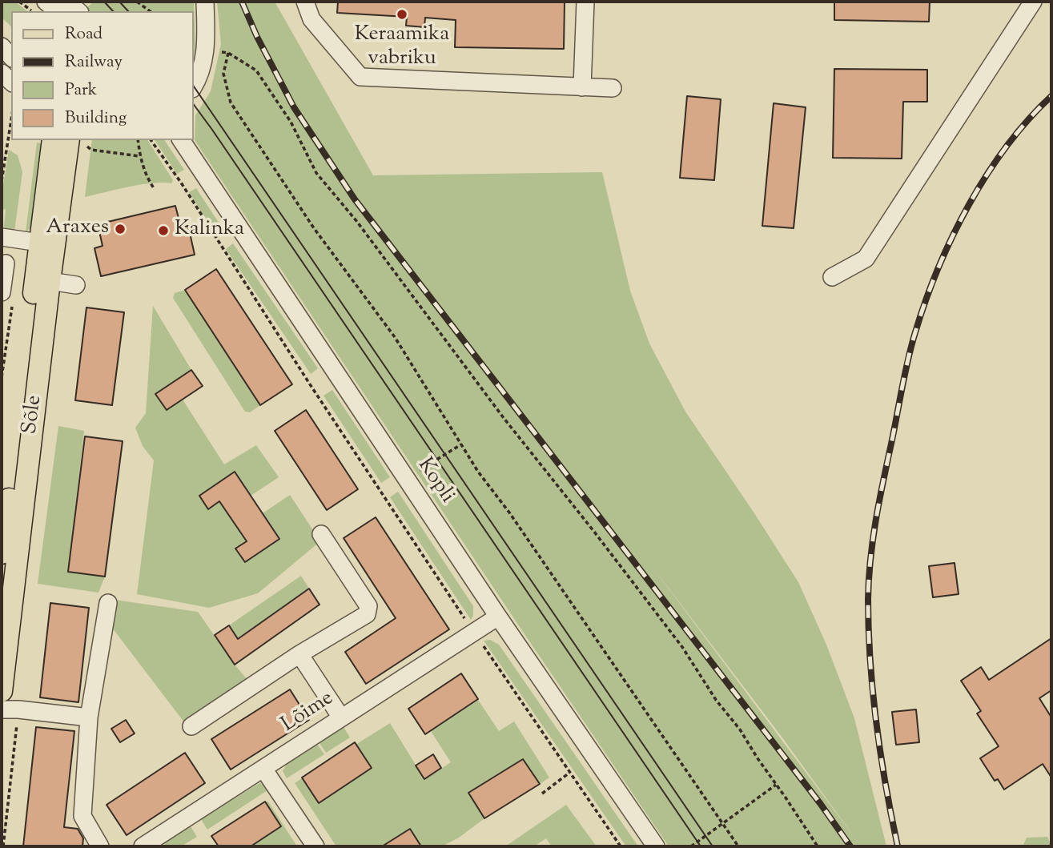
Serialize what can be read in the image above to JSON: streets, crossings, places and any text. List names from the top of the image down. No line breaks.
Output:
{"streets":{"main road":["Sõle"],"street":["Kopli","Lõime"]},"crossings":[["Kopli","Lõime"]],"places":["Keraamika vabriku","Araxes","Kalinka"],"legend":["Road","Railway","Park","Building"]}
